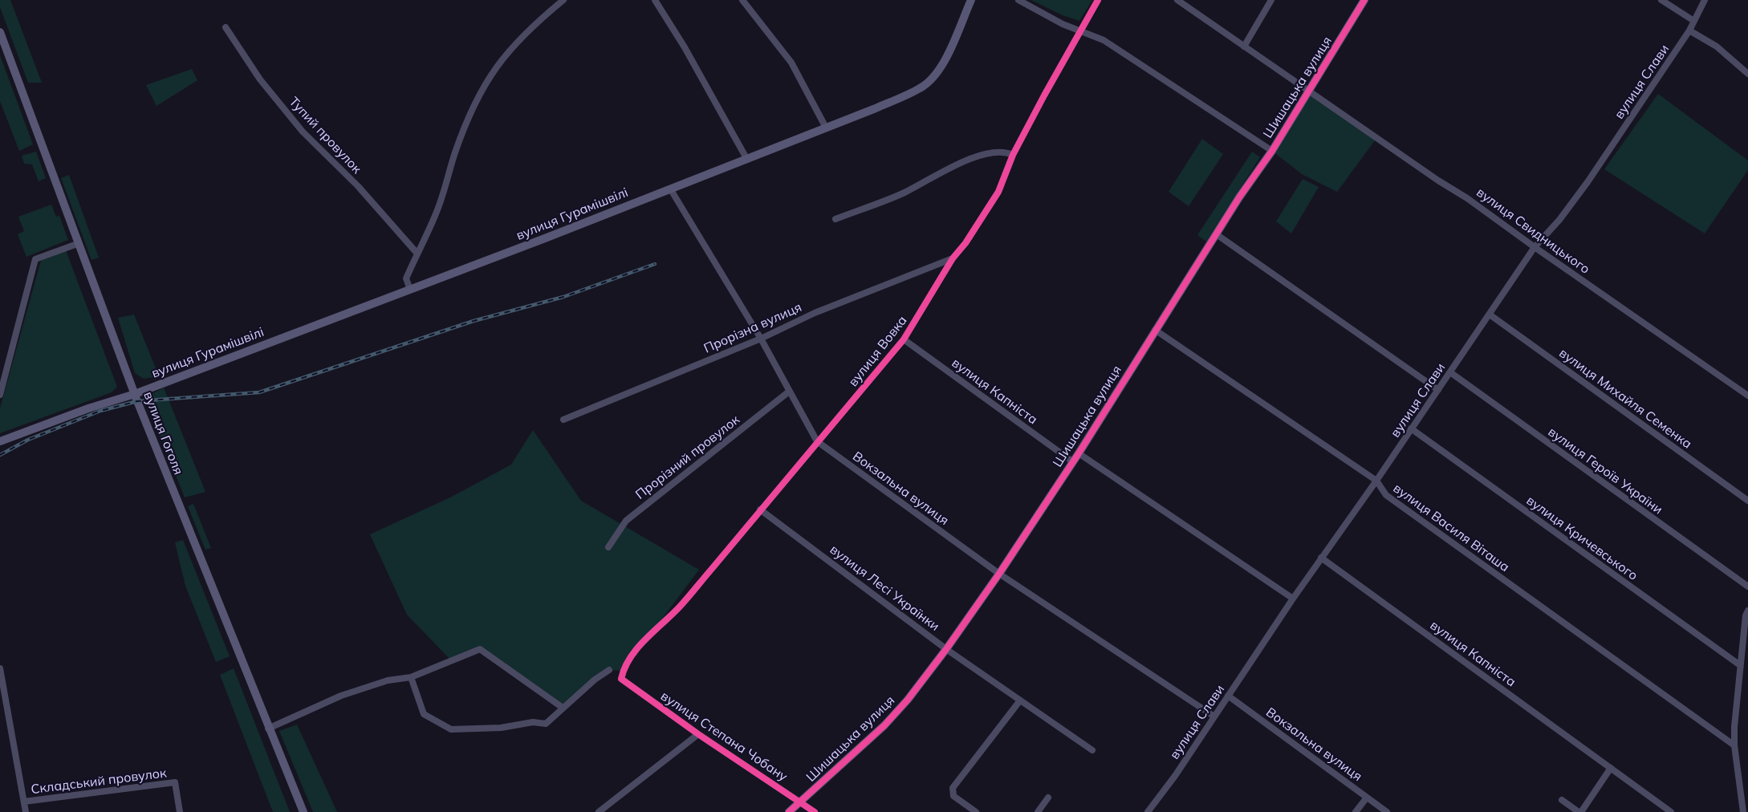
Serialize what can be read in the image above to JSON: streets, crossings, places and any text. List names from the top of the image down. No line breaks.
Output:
{"streets":{"street":["вулиця Слави","Шишацька вулиця","Тупий провулок","вулиця Гурамішвілі","вулиця Свидницького","Прорізна вулиця","вулиця Вовка","вулиця Капніста","вулиця Михайля Семенка","вулиця Гоголя","Прорізний провулок","вулиця Героїв України","Вокзальна вулиця","вулиця Василя Віташа","вулиця Кричевського","вулиця Лесі Українки","вулиця Степана Чобану","Складський провулок"]},"crossings":[["вулиця Слави","вулиця Свидницького"],["вулиця Слави","вулиця Капніста"],["вулиця Слави","вулиця Михайля Семенка"],["вулиця Слави","вулиця Героїв України"],["вулиця Слави","Вокзальна вулиця"],["вулиця Слави","вулиця Василя Віташа"],["вулиця Слави","вулиця Кричевського"],["Шишацька вулиця","вулиця Свидницького"],["Шишацька вулиця","вулиця Капніста"],["Шишацька вулиця","Вокзальна вулиця"],["Шишацька вулиця","вулиця Василя Віташа"],["Шишацька вулиця","вулиця Лесі Українки"],["Шишацька вулиця","вулиця Степана Чобану"],["вулиця Гурамішвілі","вулиця Гоголя"],["вулиця Гурамішвілі","Вокзальна вулиця"],["Прорізна вулиця","вулиця Вовка"],["Прорізна вулиця","Вокзальна вулиця"],["вулиця Вовка","вулиця Капніста"],["вулиця Вовка","Вокзальна вулиця"],["вулиця Вовка","вулиця Лесі Українки"],["вулиця Вовка","вулиця Степана Чобану"],["Прорізний провулок","Вокзальна вулиця"]]}
